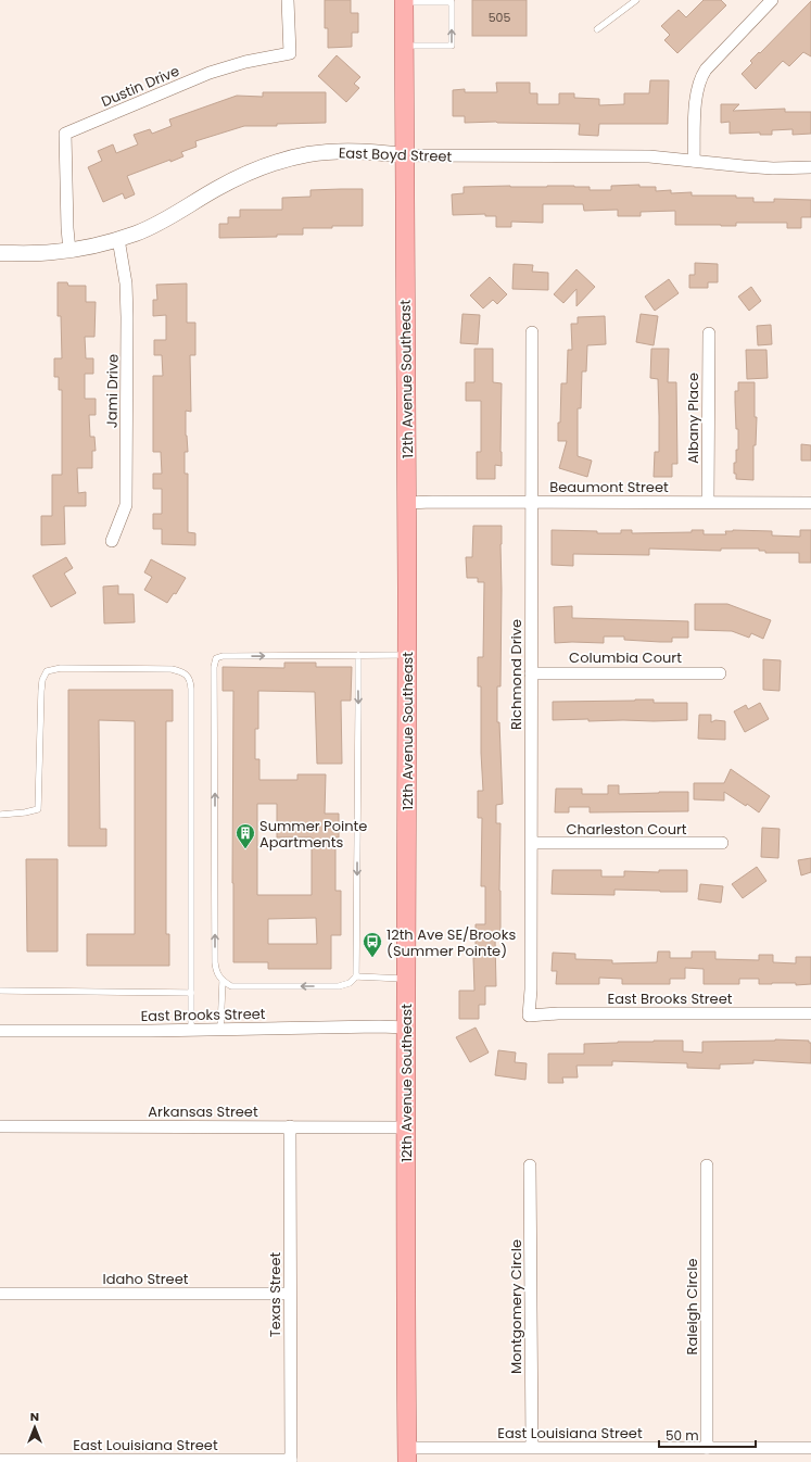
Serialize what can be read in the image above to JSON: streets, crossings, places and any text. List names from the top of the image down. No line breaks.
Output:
{"streets":{"main road":["12th Avenue Southeast"],"street":["Dustin Drive","East Boyd Street","Jami Drive","Albany Place","Beaumont Street","Columbia Court","Richmond Drive","Charleston Court","East Brooks Street","Arkansas Street","Idaho Street","Texas Street","Montgomery Circle","Raleigh Circle","East Louisiana Street"]},"crossings":[["Dustin Drive","East Boyd Street"],["East Boyd Street","12th Avenue Southeast"],["East Boyd Street","Jami Drive"],["12th Avenue Southeast","Beaumont Street"],["12th Avenue Southeast","East Brooks Street"],["12th Avenue Southeast","Arkansas Street"],["12th Avenue Southeast","East Louisiana Street"],["Albany Place","Beaumont Street"],["Beaumont Street","Richmond Drive"],["Columbia Court","Richmond Drive"],["Richmond Drive","Charleston Court"],["Richmond Drive","East Brooks Street"],["Arkansas Street","Texas Street"],["Idaho Street","Texas Street"],["Texas Street","East Louisiana Street"],["Montgomery Circle","East Louisiana Street"],["Raleigh Circle","East Louisiana Street"]],"places":{"building":["Summer Pointe Apartments"],"bus stop":["12th Ave SE/Brooks (Summer Pointe)"]},"house_numbers":["505"],"scale_bar":"50 m","north":"top"}
